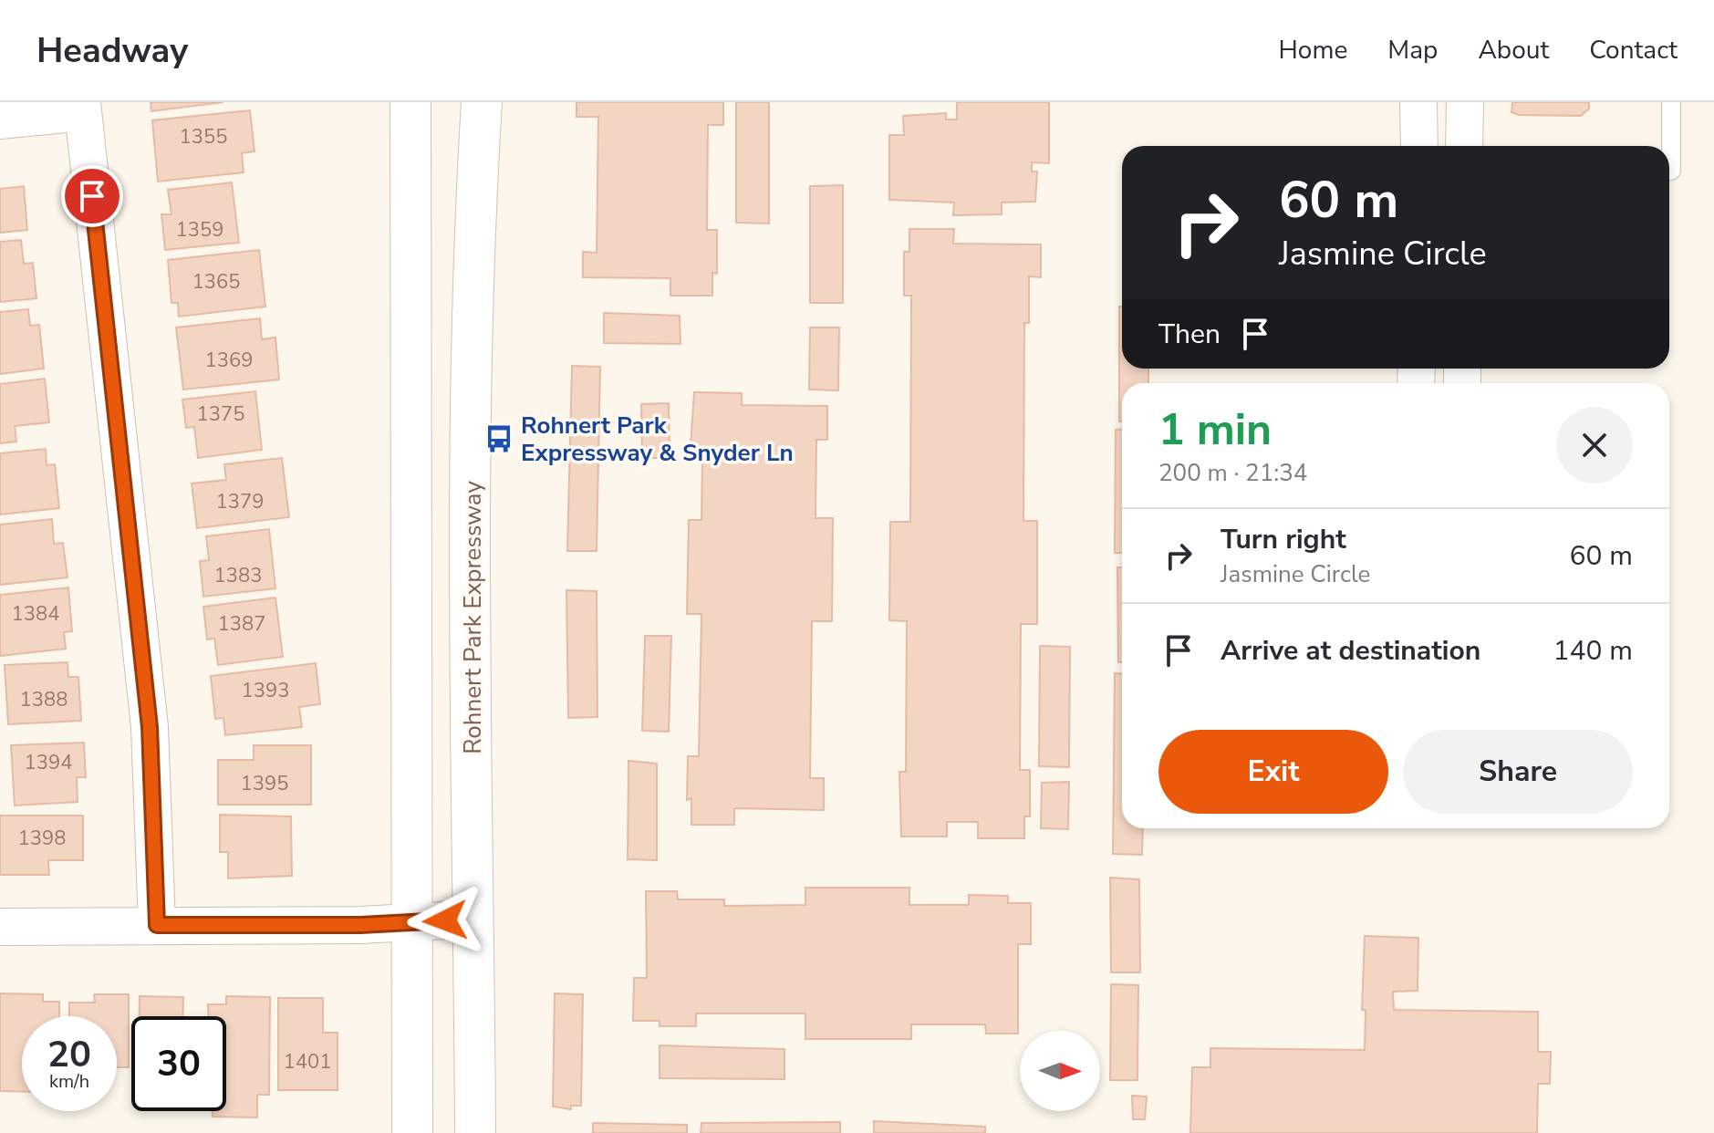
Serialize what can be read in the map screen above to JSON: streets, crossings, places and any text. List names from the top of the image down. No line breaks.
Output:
{"streets":{"main road":["Rohnert Park Expressway"]},"places":{"bus stop":["Rohnert Park Expressway & Snyder Ln"]},"house_numbers":["1355","1359","1365","1369","1375","1379","1383","1384","1387","1393","1388","1394","1395","1398","1401"],"north":"right","page":{"header":"Headway","nav":["Home","Map","About","Contact"],"turn":["60 m","Jasmine Circle"],"then":"Then","heading":["1 min","200 m · 21:34"],"list":[{"name":"Turn right","note":"Jasmine Circle","value":"60 m"},{"name":"Arrive at destination","value":"140 m"}],"buttons":["Exit","Share"],"speed":"20 km/h","limit":"30"}}
